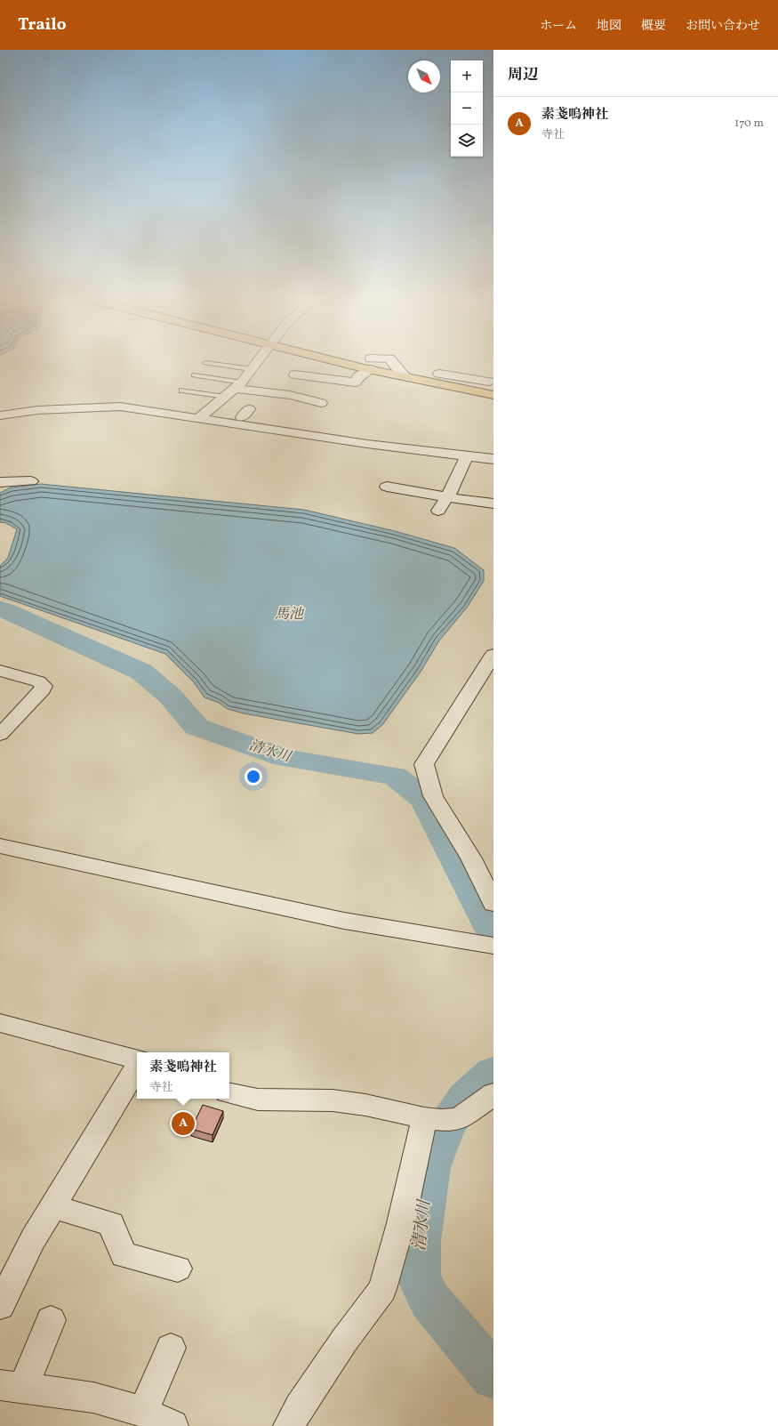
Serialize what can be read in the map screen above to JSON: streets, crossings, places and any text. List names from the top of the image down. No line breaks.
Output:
{"water":["馬池","清水川"],"north":"bottom right","page":{"header":"Trailo","nav":["ホーム","地図","概要","お問い合わせ"],"heading":"周辺","map_buttons":["+","−"],"list":[{"mark":"A","name":"素戔嗚神社","note":"寺社","value":"170 m"}],"popup":["素戔嗚神社","寺社"],"pins":"A"}}
